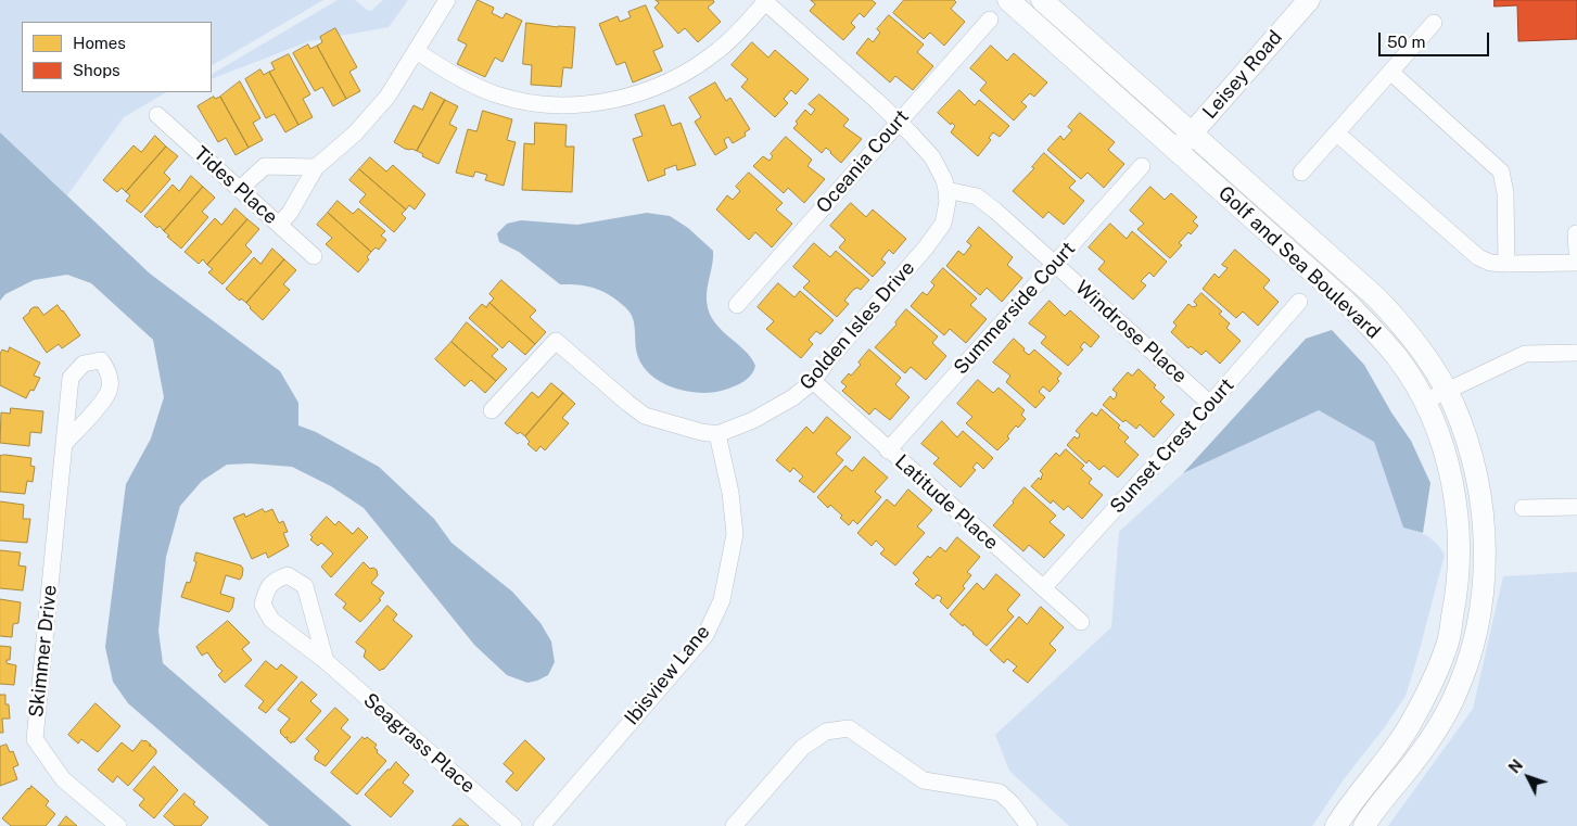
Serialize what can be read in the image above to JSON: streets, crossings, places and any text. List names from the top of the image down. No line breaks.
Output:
{"streets":{"street":["Leisey Road","Oceania Court","Tides Place","Golf and Sea Boulevard","Summerside Court","Golden Isles Drive","Windrose Place","Sunset Crest Court","Latitude Place","Skimmer Drive","Ibisview Lane","Seagrass Place"]},"crossings":[["Leisey Road","Golf and Sea Boulevard"],["Oceania Court","Golden Isles Drive"],["Summerside Court","Windrose Place"],["Summerside Court","Latitude Place"],["Golden Isles Drive","Windrose Place"],["Golden Isles Drive","Latitude Place"],["Golden Isles Drive","Ibisview Lane"],["Windrose Place","Sunset Crest Court"],["Sunset Crest Court","Latitude Place"]],"legend":["Homes","Shops"],"scale_bar":"50 m","north":"top left"}
